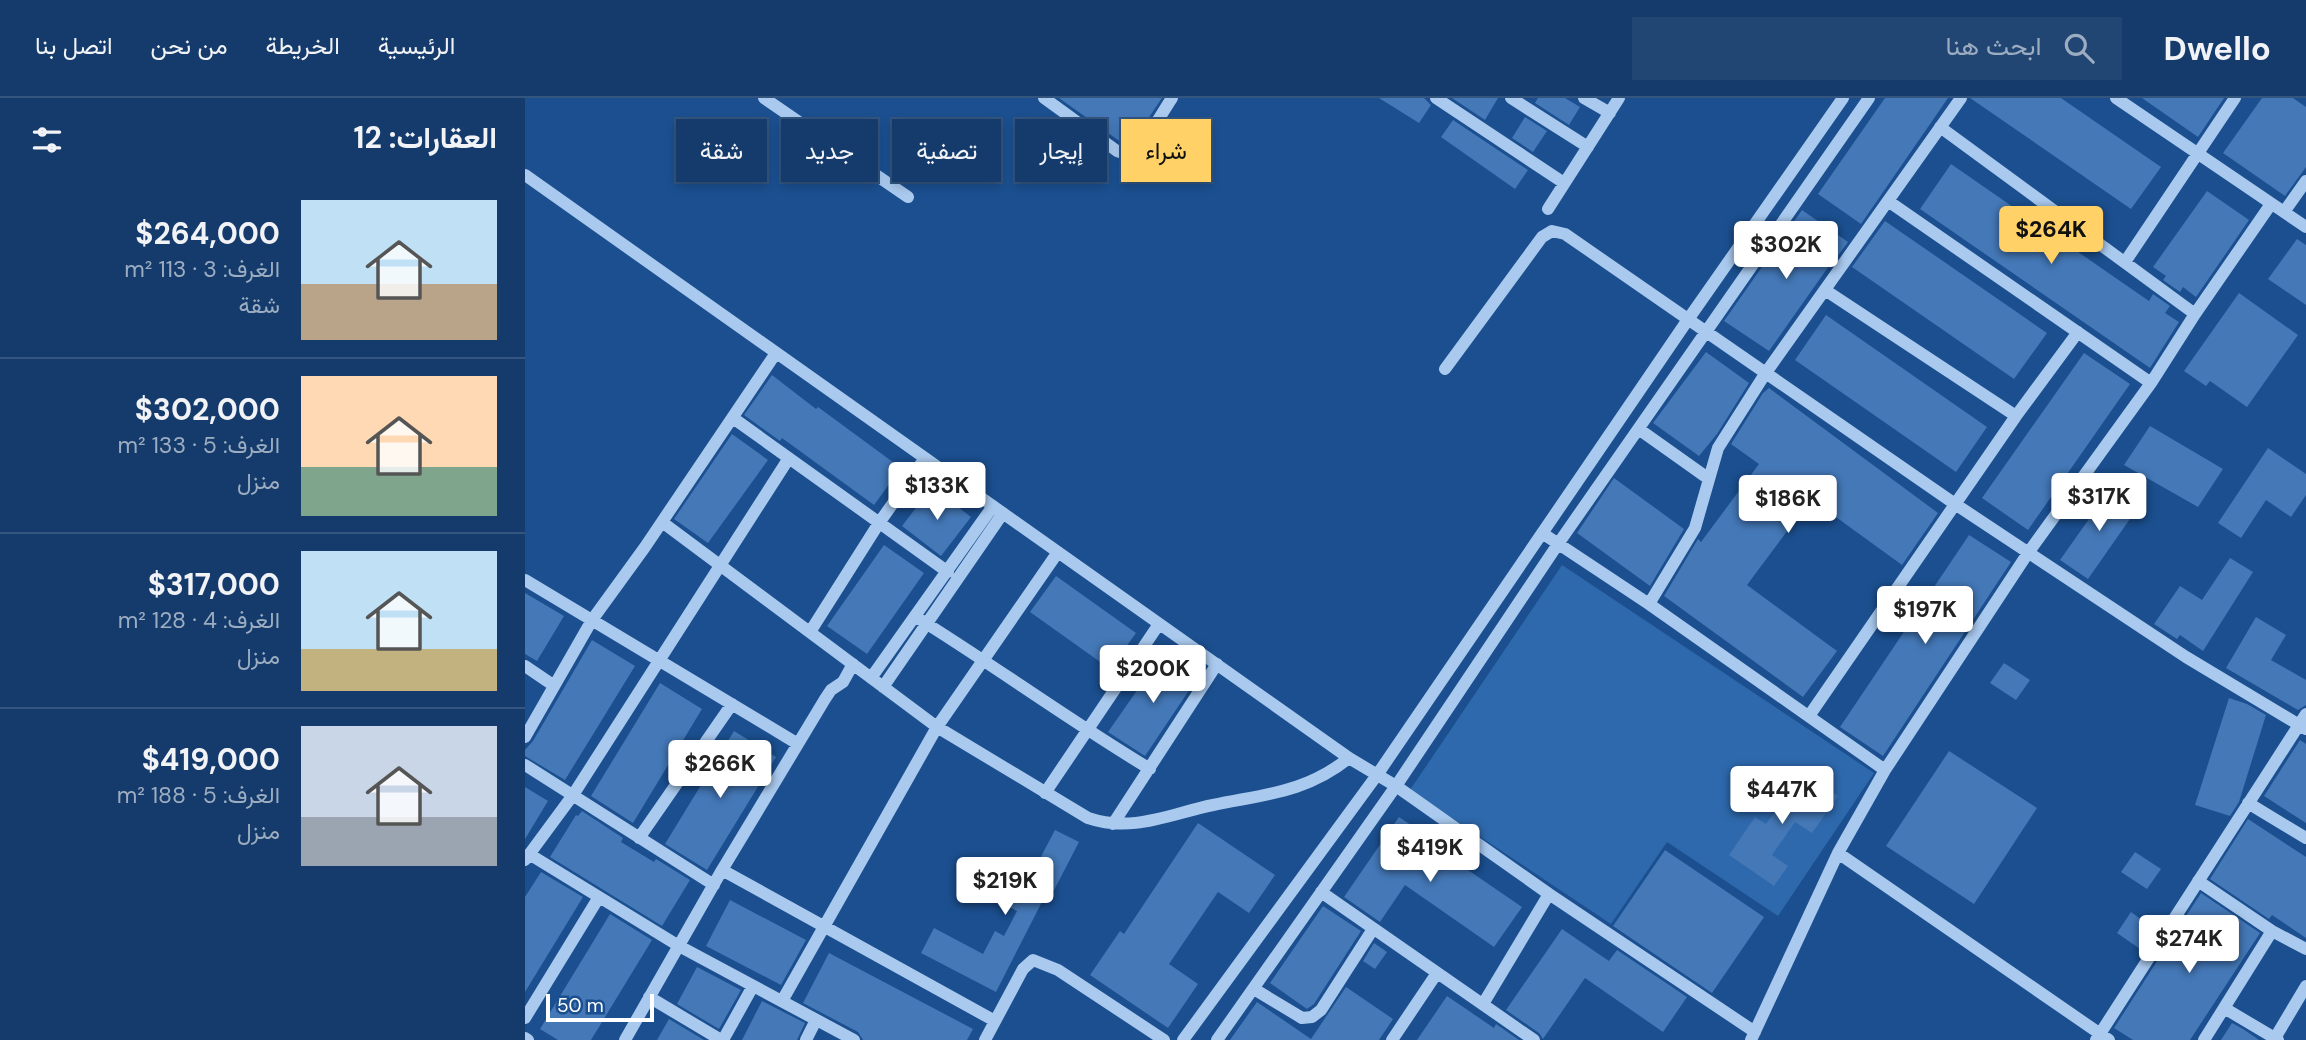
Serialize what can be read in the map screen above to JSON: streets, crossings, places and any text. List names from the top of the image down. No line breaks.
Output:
{"scale_bar":"50 m","page":{"header":"Dwello","search":"ابحث هنا","nav":["الرئيسية","الخريطة","من نحن","اتصل بنا"],"heading":"العقارات: 12","chip":["شراء","إيجار","تصفية","جديد","شقة"],"list":[{"name":"$264,000","note":"الغرف: 3 · 113 m² · شقة"},{"name":"$302,000","note":"الغرف: 5 · 133 m² · منزل"},{"name":"$317,000","note":"الغرف: 4 · 128 m² · منزل"},{"name":"$419,000","note":"الغرف: 5 · 188 m² · منزل"}],"price":["$264K","$302K","$133K","$317K","$186K","$197K","$200K","$266K","$447K","$419K","$219K","$274K"],"scale":"50 m"}}
